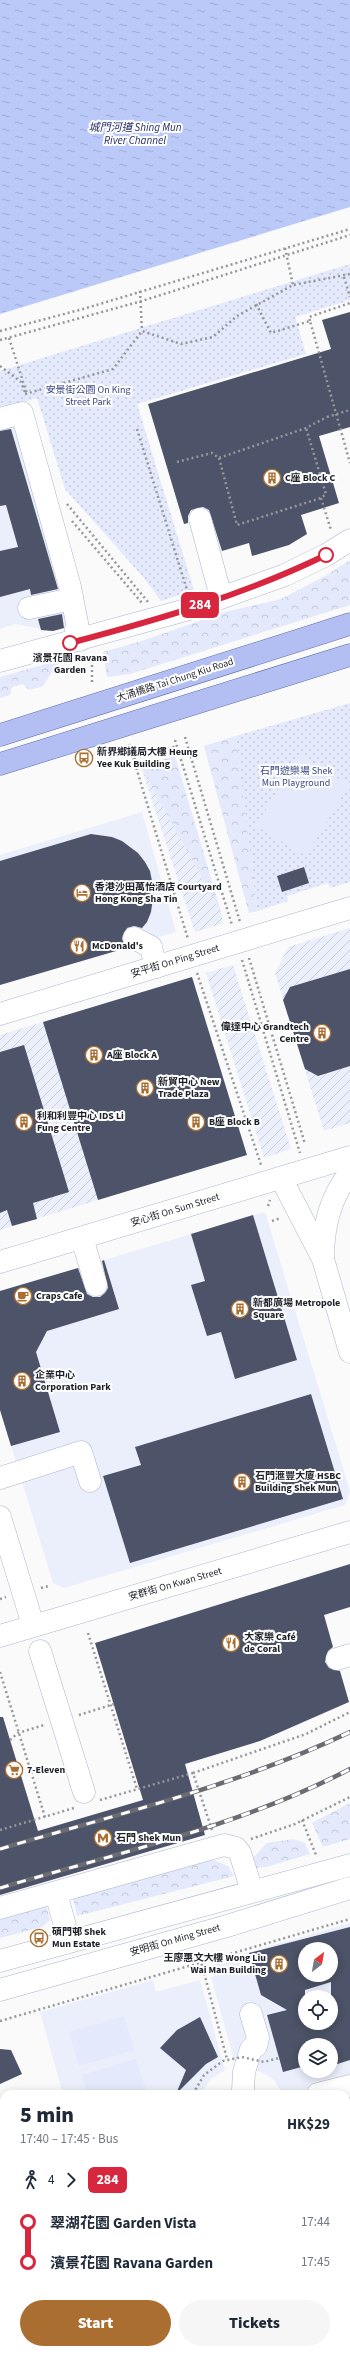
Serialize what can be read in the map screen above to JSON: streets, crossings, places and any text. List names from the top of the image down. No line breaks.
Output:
{"streets":{"main road":["大涌橋路 Tai Chung Kiu Road"],"street":["安平街 On Ping Street","安心街 On Sum Street","安群街 On Kwan Street","安明街 On Ming Street"]},"water":["城門河道 Shing Mun River Channel"],"parks":["安景街公園 On King Street Park","石門遊樂場 Shek Mun Playground"],"places":{"building":["C座 Block C","偉達中心 Grandtech Centre","A座 Block A","新貿中心 New Trade Plaza","利和利豐中心 IDS Li Fung Centre","B座 Block B","新都廣場 Metropole Square","企業中心 Corporation Park","石門滙豐大廈 HSBC Building Shek Mun","王廖惠文大樓 Wong Liu Wai Man Building"],"other":["濱景花園 Ravana Garden"],"bus stop":["新界鄉議局大樓 Heung Yee Kuk Building","碩門邨 Shek Mun Estate"],"hotel":["香港沙田萬怡酒店 Courtyard Hong Kong Sha Tin"],"restaurant":["McDonald's","大家樂 Café de Coral"],"cafe":["Craps Cafe"],"supermarket":["7-Eleven"],"metro station":["石門 Shek Mun"]},"lines":["bus line 284"],"north":"top right","page":{"on_map":"284","heading":["5 min","17:40 – 17:45 · Bus","HK$29"],"legs":["4","284"],"list":[{"name":"翠湖花園 Garden Vista","value":"17:44"},{"name":"濱景花園 Ravana Garden","value":"17:45"}],"buttons":["Start","Tickets"]}}
